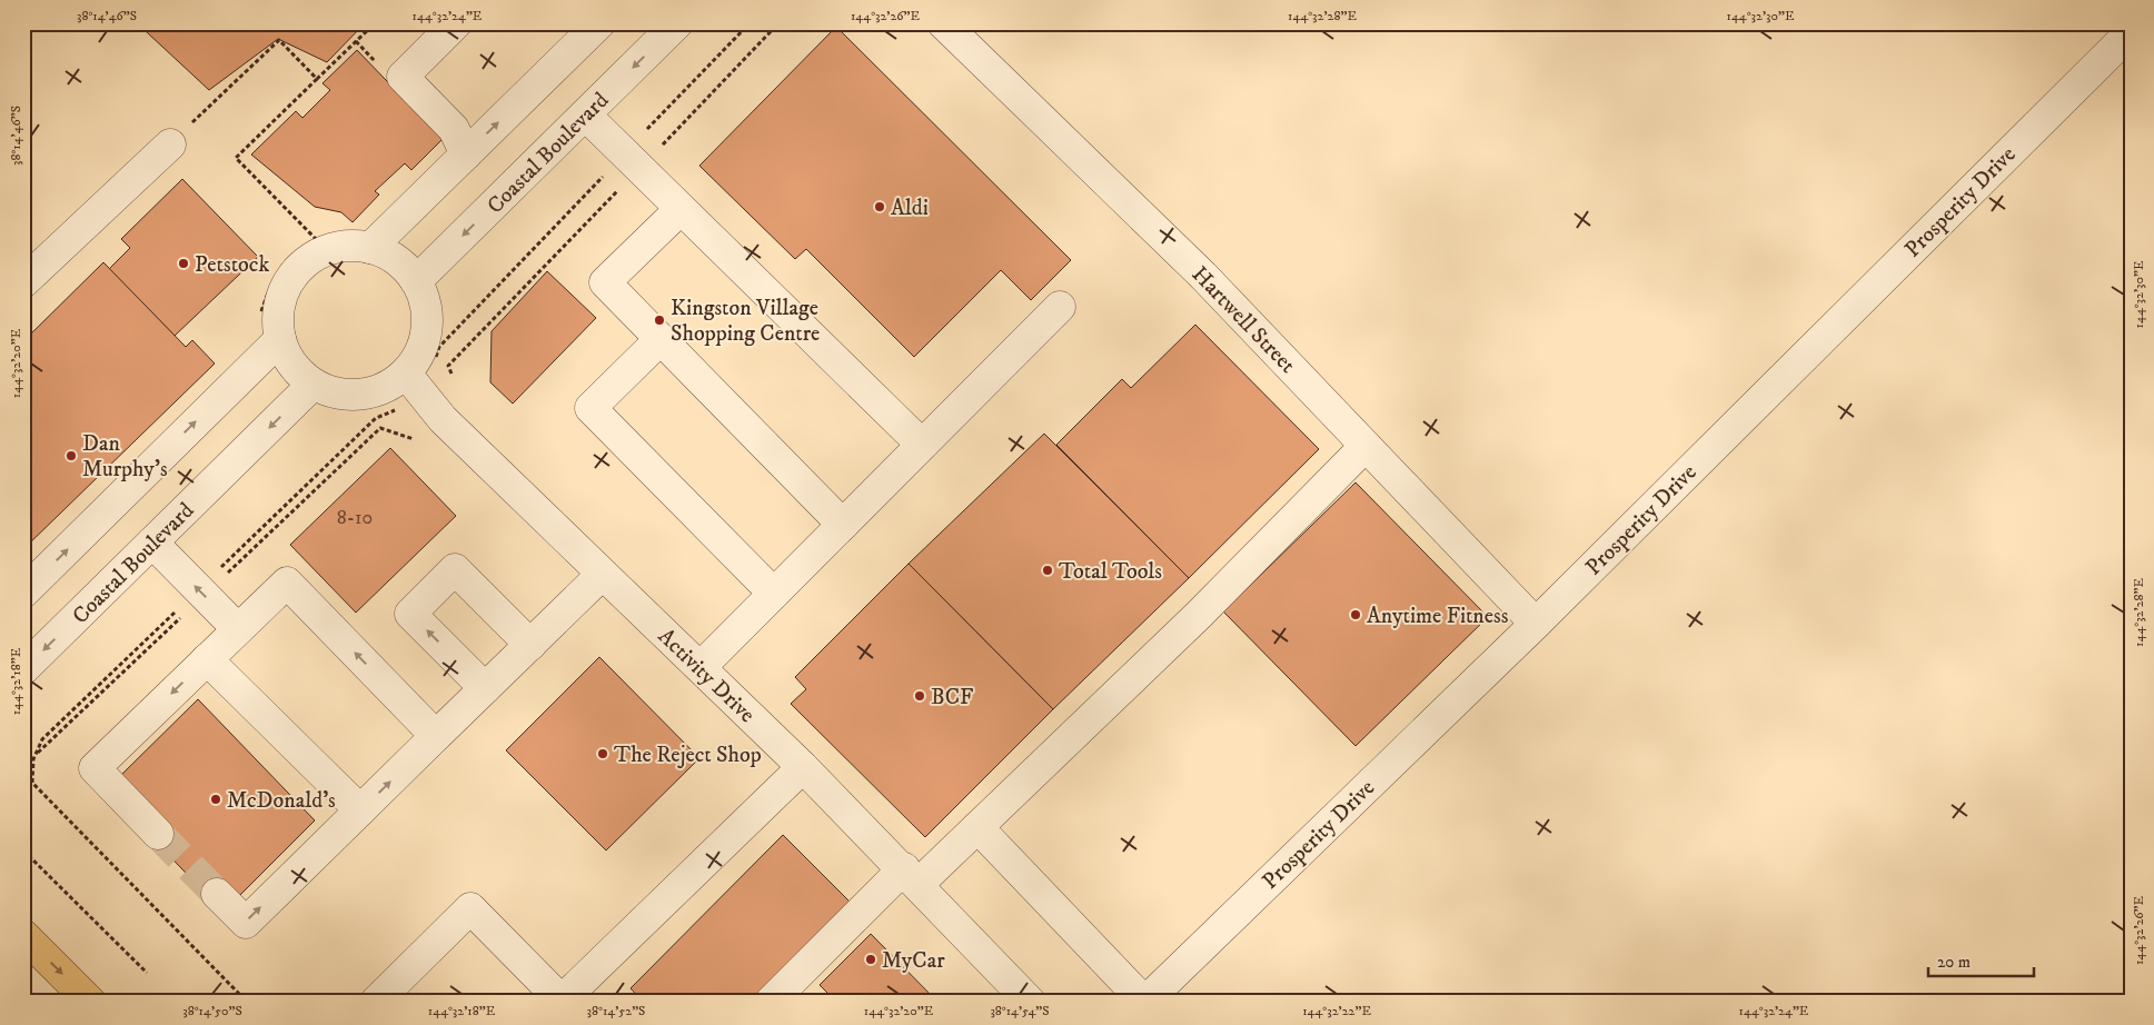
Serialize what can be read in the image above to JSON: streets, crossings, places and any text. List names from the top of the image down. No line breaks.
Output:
{"streets":{"street":["Coastal Boulevard","Prosperity Drive","Hartwell Street","Activity Drive"]},"crossings":[["Coastal Boulevard","Activity Drive"],["Prosperity Drive","Hartwell Street"]],"places":["Aldi","Petstock","Kingston Village Shopping Centre","Dan Murphy's","Total Tools","Anytime Fitness","BCF","The Reject Shop","McDonald's","MyCar"],"house_numbers":["8-10"],"scale_bar":"20 m","coordinates":["38°14'46\"S","144°32'24\"E","144°32'26\"E","144°32'28\"E","144°32'30\"E","144°32'20\"E","144°32'18\"E","38°14'50\"S","38°14'52\"S","38°14'54\"S","144°32'22\"E"]}
